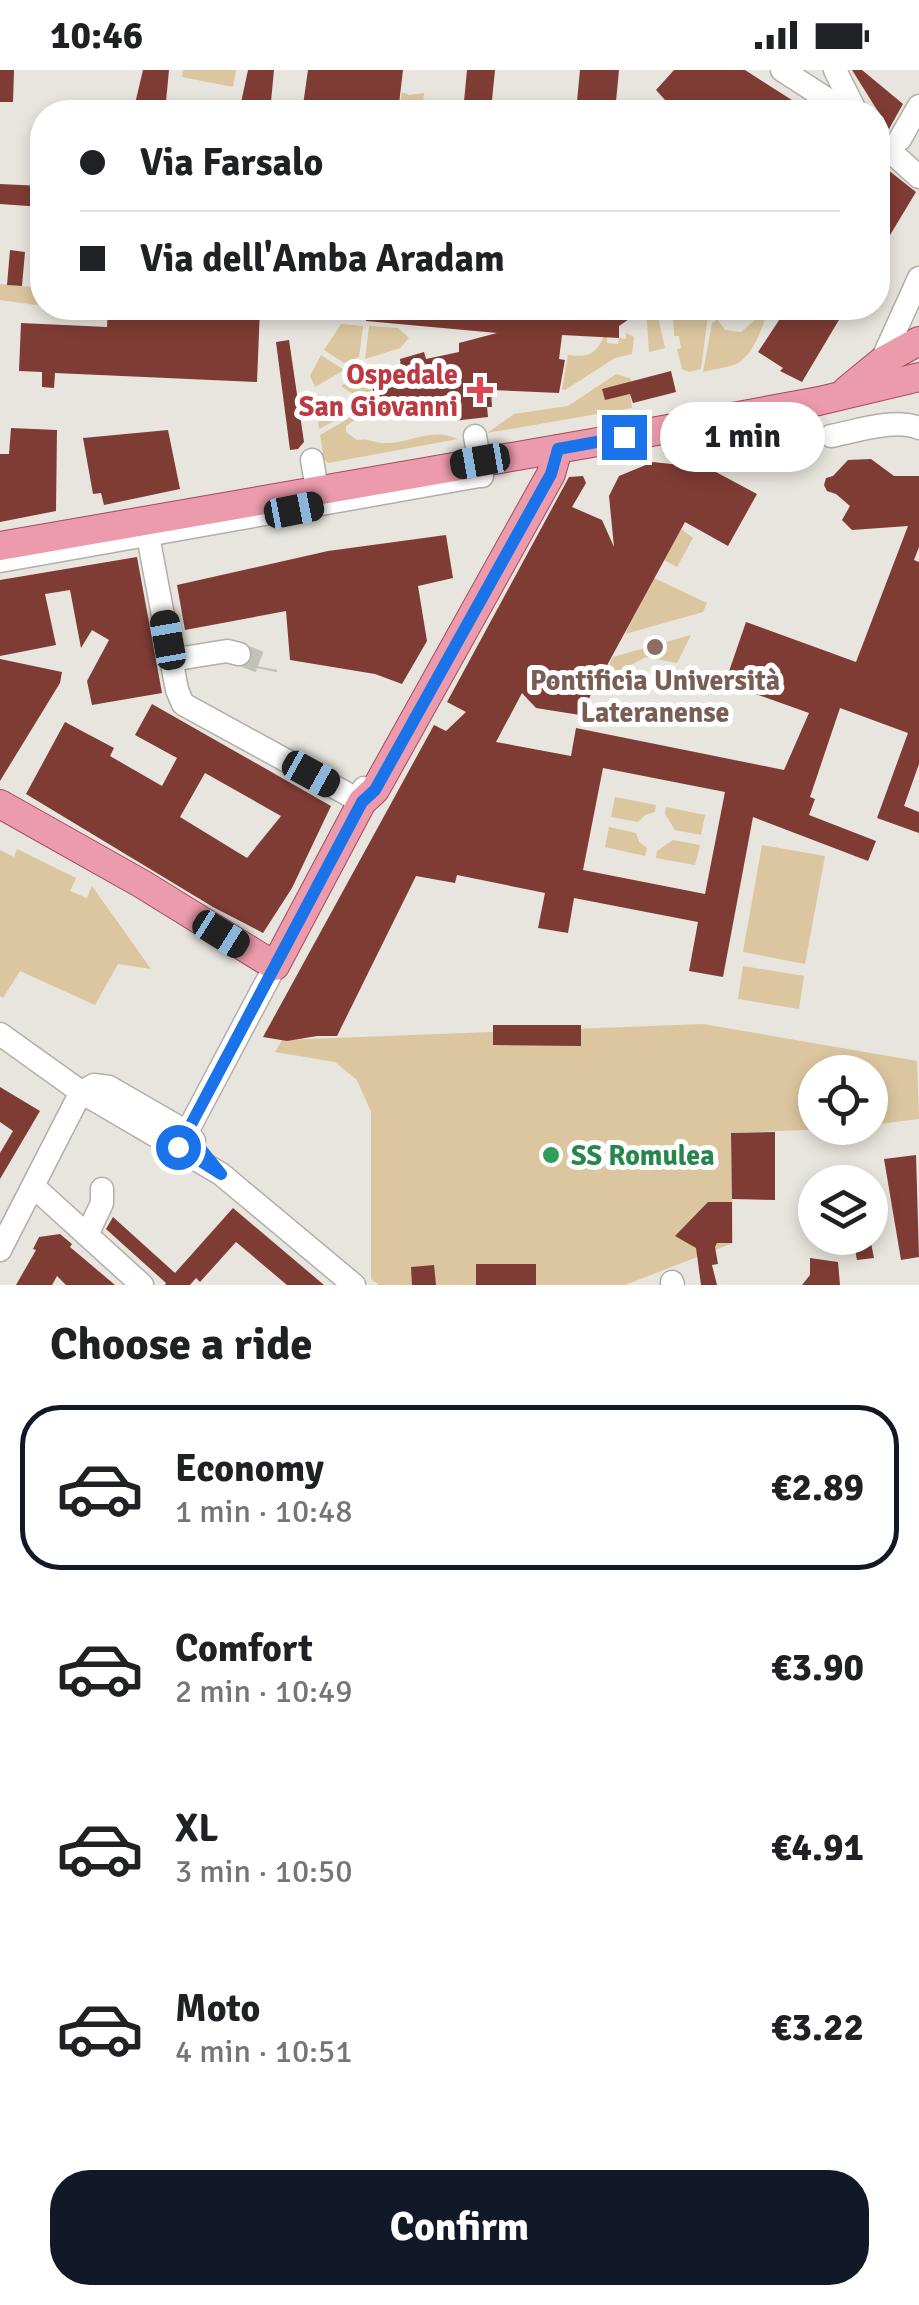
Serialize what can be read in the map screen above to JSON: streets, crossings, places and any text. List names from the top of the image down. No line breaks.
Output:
{"places":{"health":["Ospedale San Giovanni"],"other":["Pontificia Università Lateranense","SS Romulea"]},"page":{"status":"10:46","banner":["Via Farsalo","Via dell'Amba Aradam"],"bubble":"1 min","heading":"Choose a ride","list":[{"name":"Economy","note":"1 min · 10:48","value":"€2.89"},{"name":"Comfort","note":"2 min · 10:49","value":"€3.90"},{"name":"XL","note":"3 min · 10:50","value":"€4.91"},{"name":"Moto","note":"4 min · 10:51","value":"€3.22"}],"buttons":"Confirm"}}
